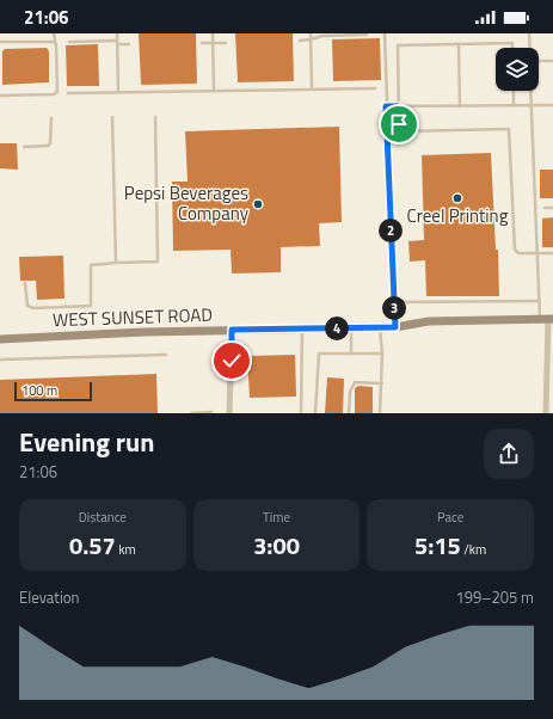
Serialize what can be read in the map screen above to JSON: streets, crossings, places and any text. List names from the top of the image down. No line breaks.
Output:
{"streets":{"main road":["WEST SUNSET ROAD"]},"places":["Creel Printing","Pepsi Beverages Company"],"scale_bar":"100 m","page":{"status":"21:06","pins":["2","3","4"],"scale":"100 m","heading":["Evening run","21:06"],"stats":[["Distance","0.57 km"],["Time","3:00"],["Pace","5:15 /km"]],"chart":["Elevation","199–205 m"]}}
